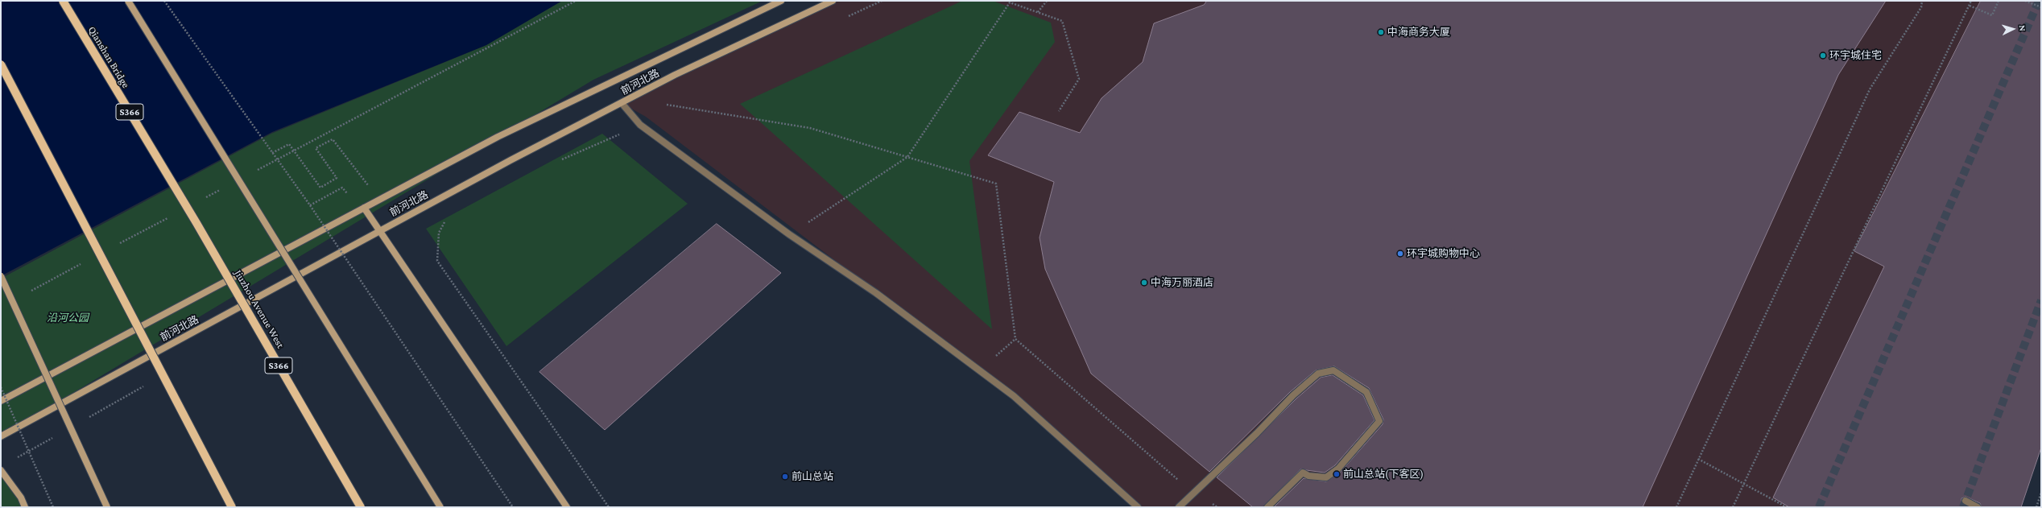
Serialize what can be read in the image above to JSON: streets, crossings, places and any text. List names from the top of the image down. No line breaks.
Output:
{"streets":{"main road":["Qianshan Bridge","前河北路","S366","Jiuzhou Avenue West"]},"crossings":[["Qianshan Bridge","Jiuzhou Avenue West"]],"parks":["沿河公园"],"places":["中海商务大厦","环宇城住宅","环宇城购物中心","中海万丽酒店","前山总站(下客区)","前山总站"],"north":"right"}
